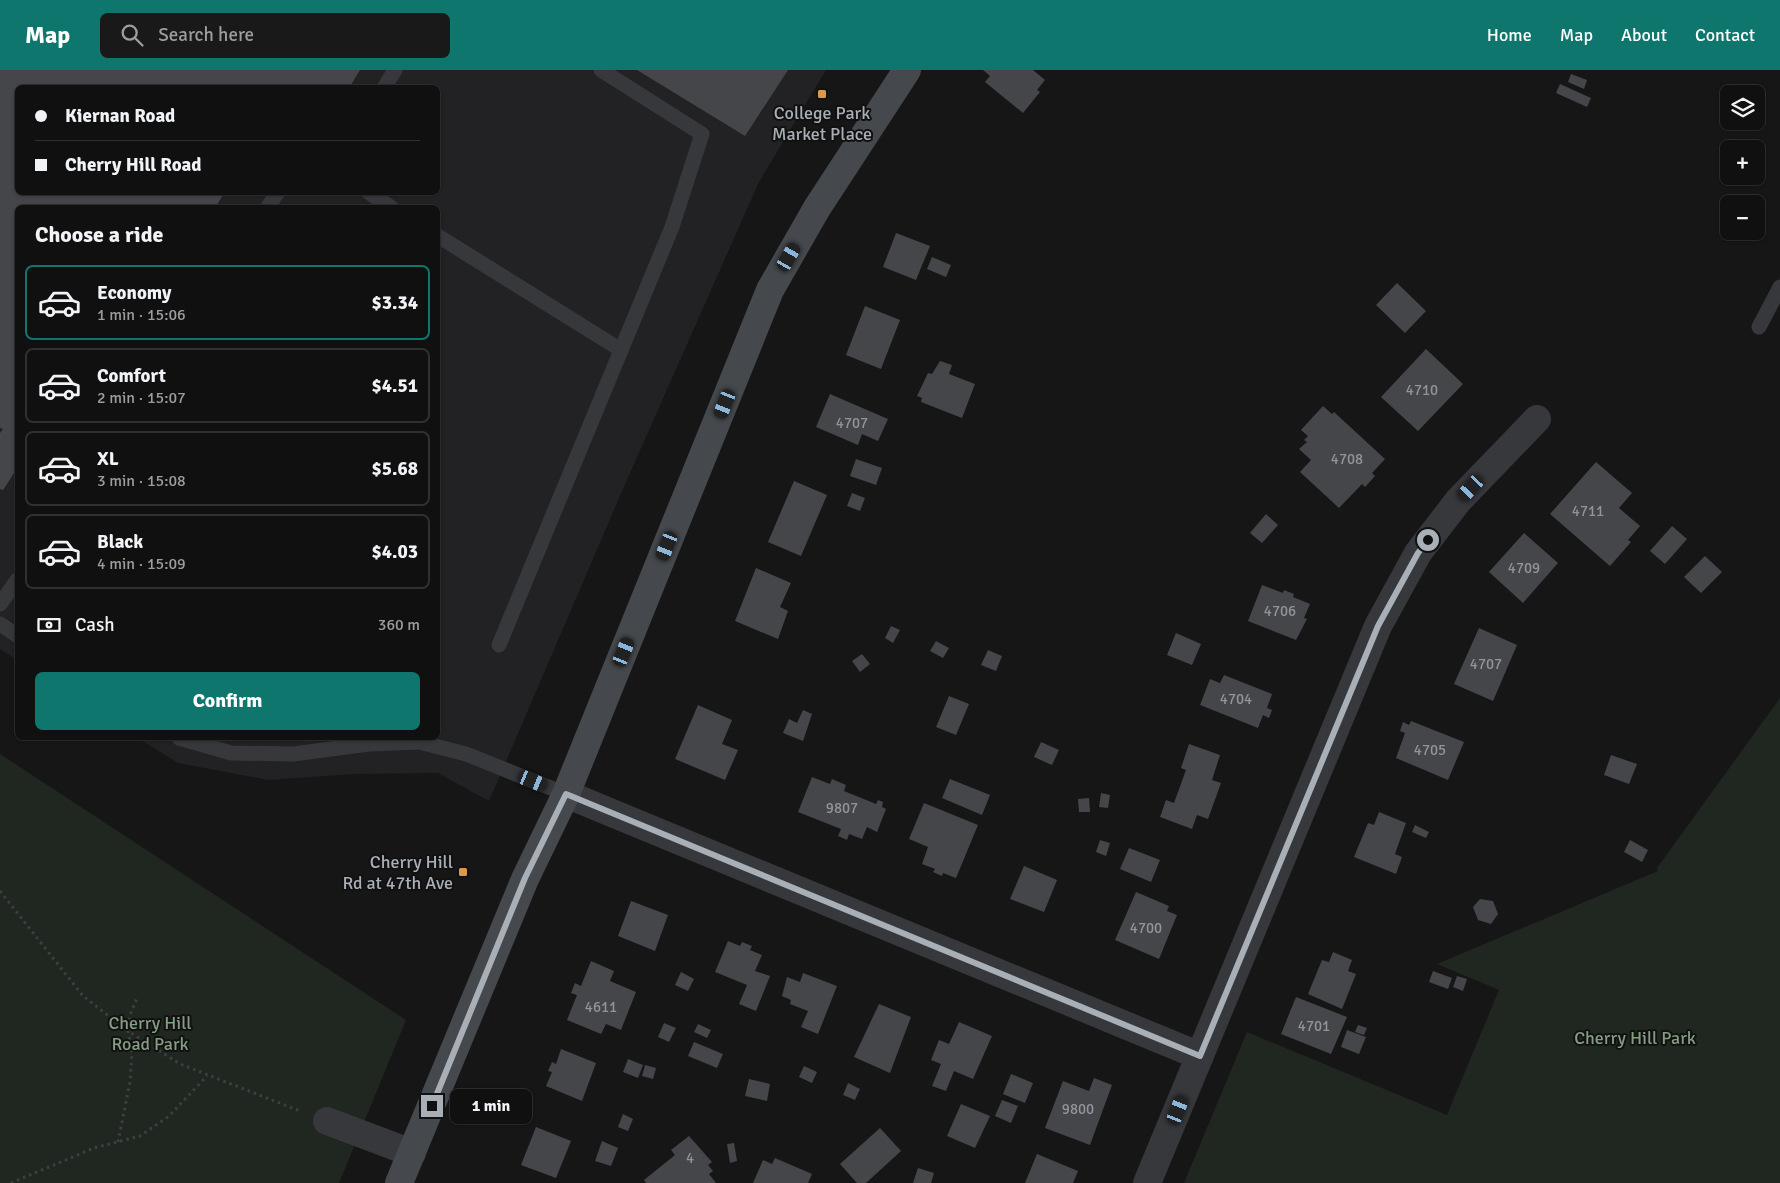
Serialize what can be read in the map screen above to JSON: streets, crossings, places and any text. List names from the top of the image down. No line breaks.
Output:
{"parks":["Cherry Hill Road Park","Cherry Hill Park"],"places":{"transit":["College Park Market Place","Cherry Hill Rd at 47th Ave"]},"house_numbers":["4710","4707","4708","4711","4709","4706","4707","4704","4705","9807","4700","4611","4701","9800","4"],"page":{"header":"Map","search":"Search here","nav":["Home","Map","About","Contact"],"map_buttons":["+","−"],"banner":["Kiernan Road","Cherry Hill Road"],"heading":"Choose a ride","list":[{"name":"Economy","note":"1 min · 15:06","value":"$3.34"},{"name":"Comfort","note":"2 min · 15:07","value":"$4.51"},{"name":"XL","note":"3 min · 15:08","value":"$5.68"},{"name":"Black","note":"4 min · 15:09","value":"$4.03"}],"pay":["Cash","360 m"],"buttons":"Confirm","bubble":"1 min"}}
